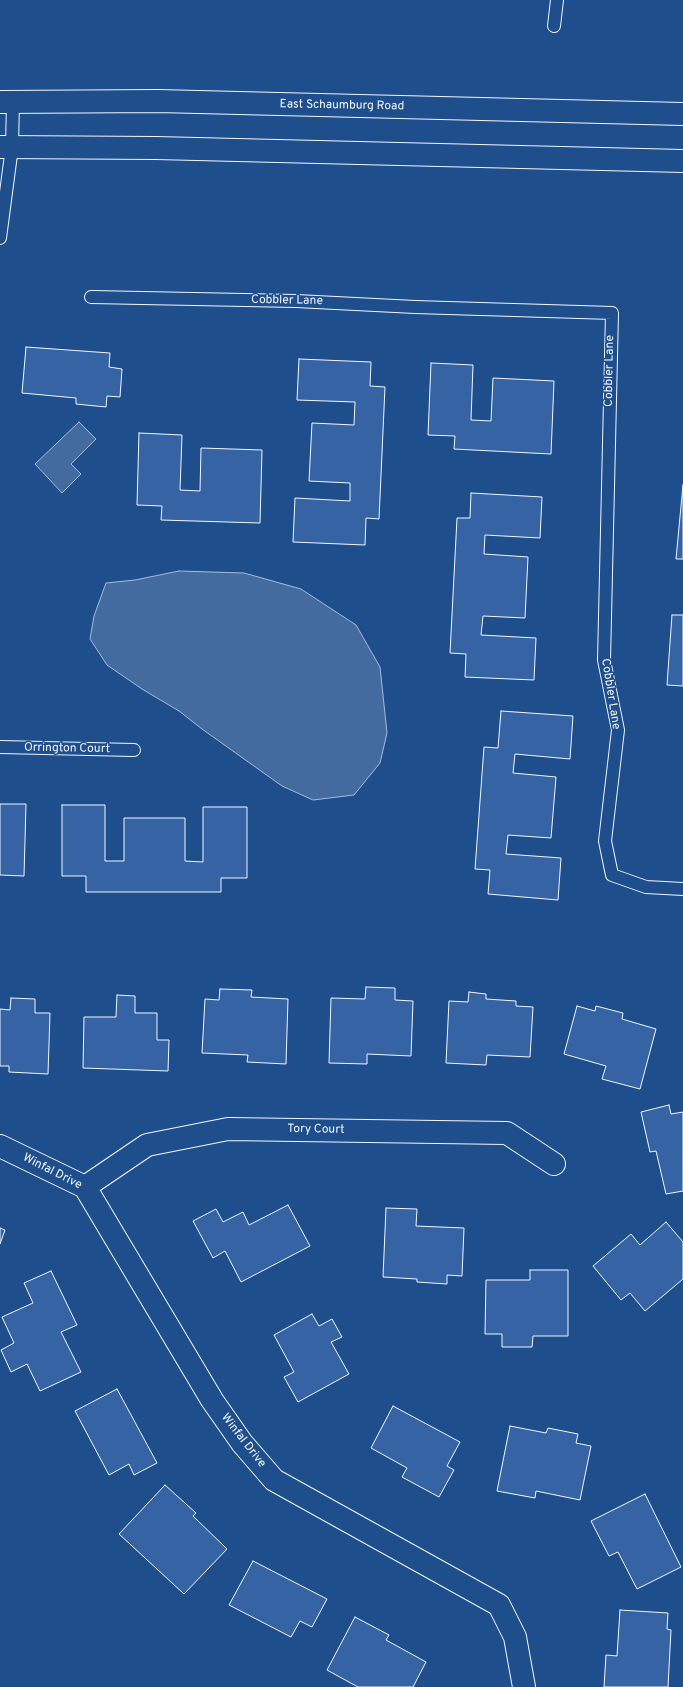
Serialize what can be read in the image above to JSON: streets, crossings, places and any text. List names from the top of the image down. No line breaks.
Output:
{"streets":{"main road":["East Schaumburg Road","Tory Court","Winfal Drive"],"lane":["Cobbler Lane","Orrington Court"]},"crossings":[["Tory Court","Winfal Drive"]]}
